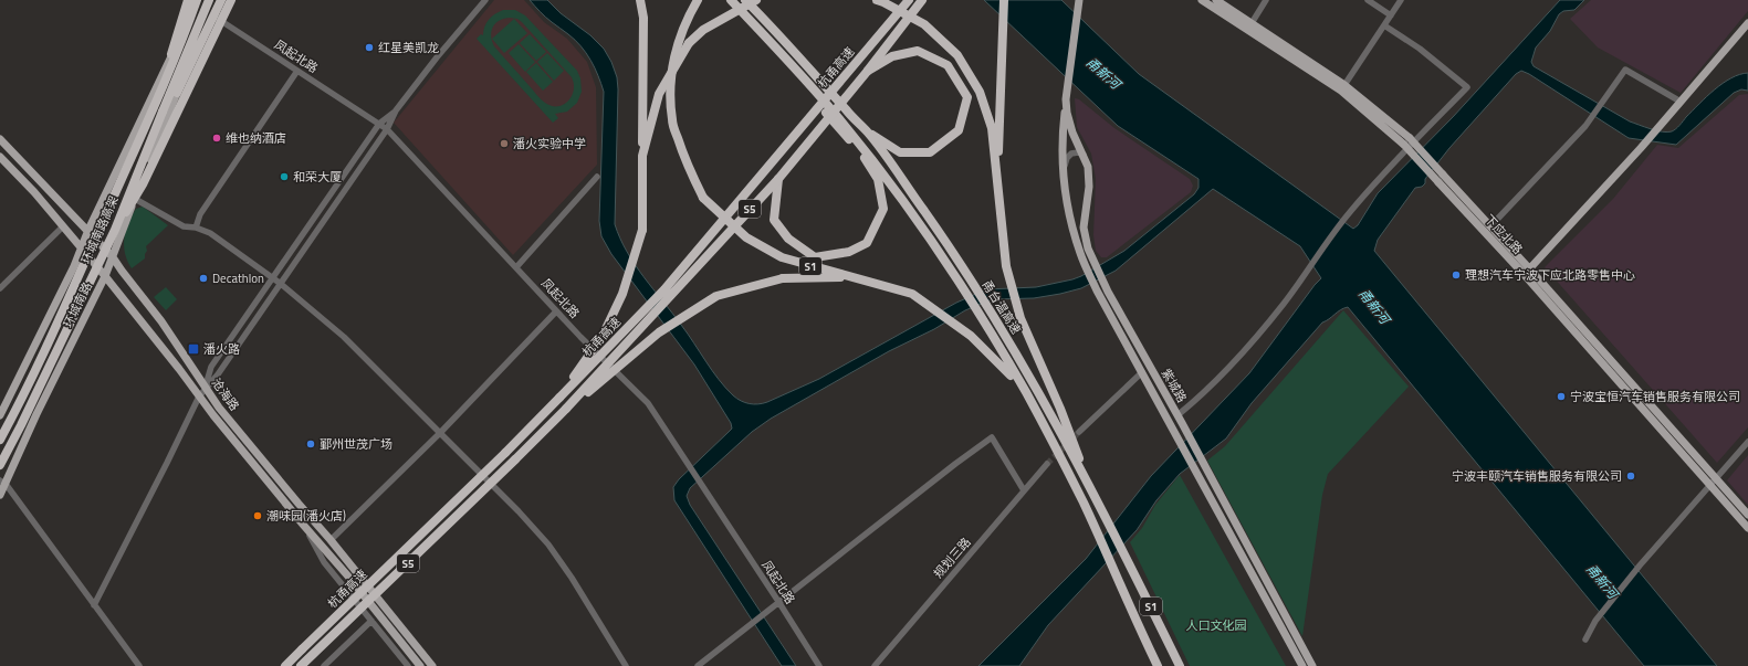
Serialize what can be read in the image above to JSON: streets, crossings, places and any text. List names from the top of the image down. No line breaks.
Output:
{"streets":{"highway":["杭甬高速","S5","环城南路高架","S1","甬台温高速"],"main road":["下应北路","环城南路","紫城路","沧海路"],"street":["凤起北路","规划三路"]},"crossings":[["环城南路高架","环城南路"],["S1","甬台温高速"],["环城南路","沧海路"]],"water":["甬新河"],"parks":["人口文化园"],"places":{"other":["红星美凯龙","维也纳酒店","潘火实验中学","和荣大厦","理想汽车宁波下应北路零售中心","Decathlon","宁波宝恒汽车销售服务有限公司","鄞州世茂广场","宁波丰颐汽车销售服务有限公司","潮味园(潘火店)"],"transit":["潘火路"]}}
